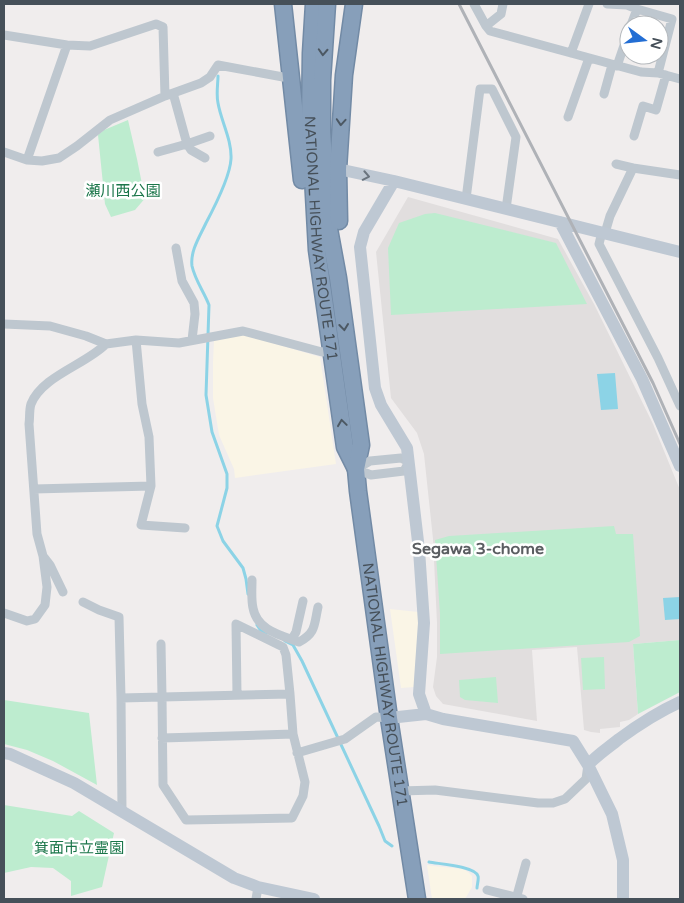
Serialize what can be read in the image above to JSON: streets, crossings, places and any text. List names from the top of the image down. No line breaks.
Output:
{"streets":{"highway":["NATIONAL HIGHWAY ROUTE 171"]},"districts":["Segawa 3-chome"],"parks":["瀬川西公園","箕面市立霊園"],"north":"right"}
